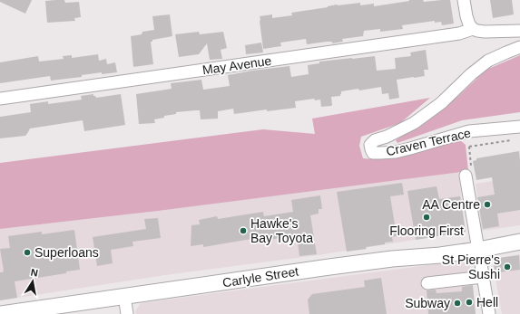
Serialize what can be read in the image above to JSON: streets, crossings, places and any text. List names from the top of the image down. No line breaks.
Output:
{"streets":{"main road":["Carlyle Street"],"street":["May Avenue","Craven Terrace"]},"places":["AA Centre","Flooring First","Hawke's Bay Toyota","Superloans","St Pierre's Sushi","Hell","Subway"],"north":"top"}
